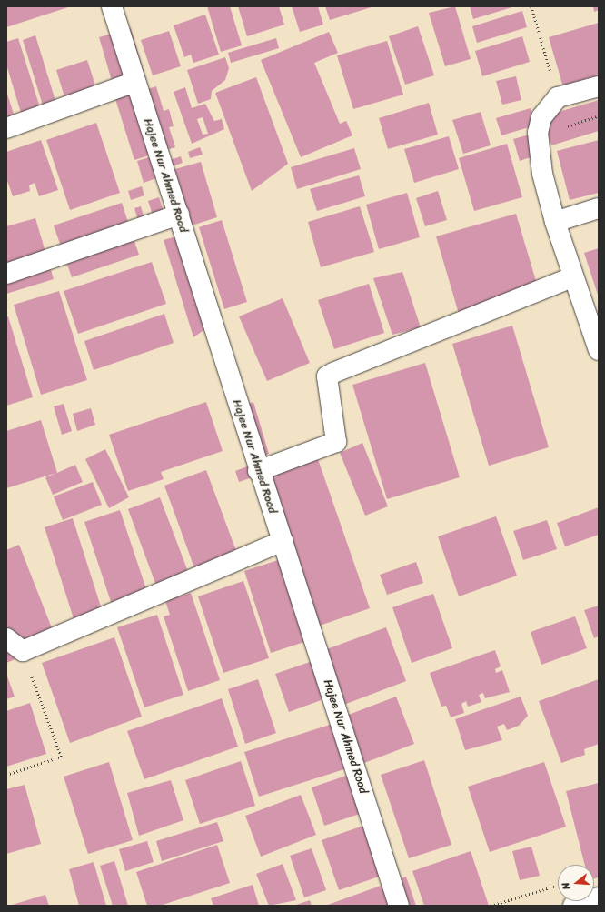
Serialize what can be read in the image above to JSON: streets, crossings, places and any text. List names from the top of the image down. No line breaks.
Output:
{"streets":{"street":["Hajee Nur Ahmed Road"]},"north":"left"}
